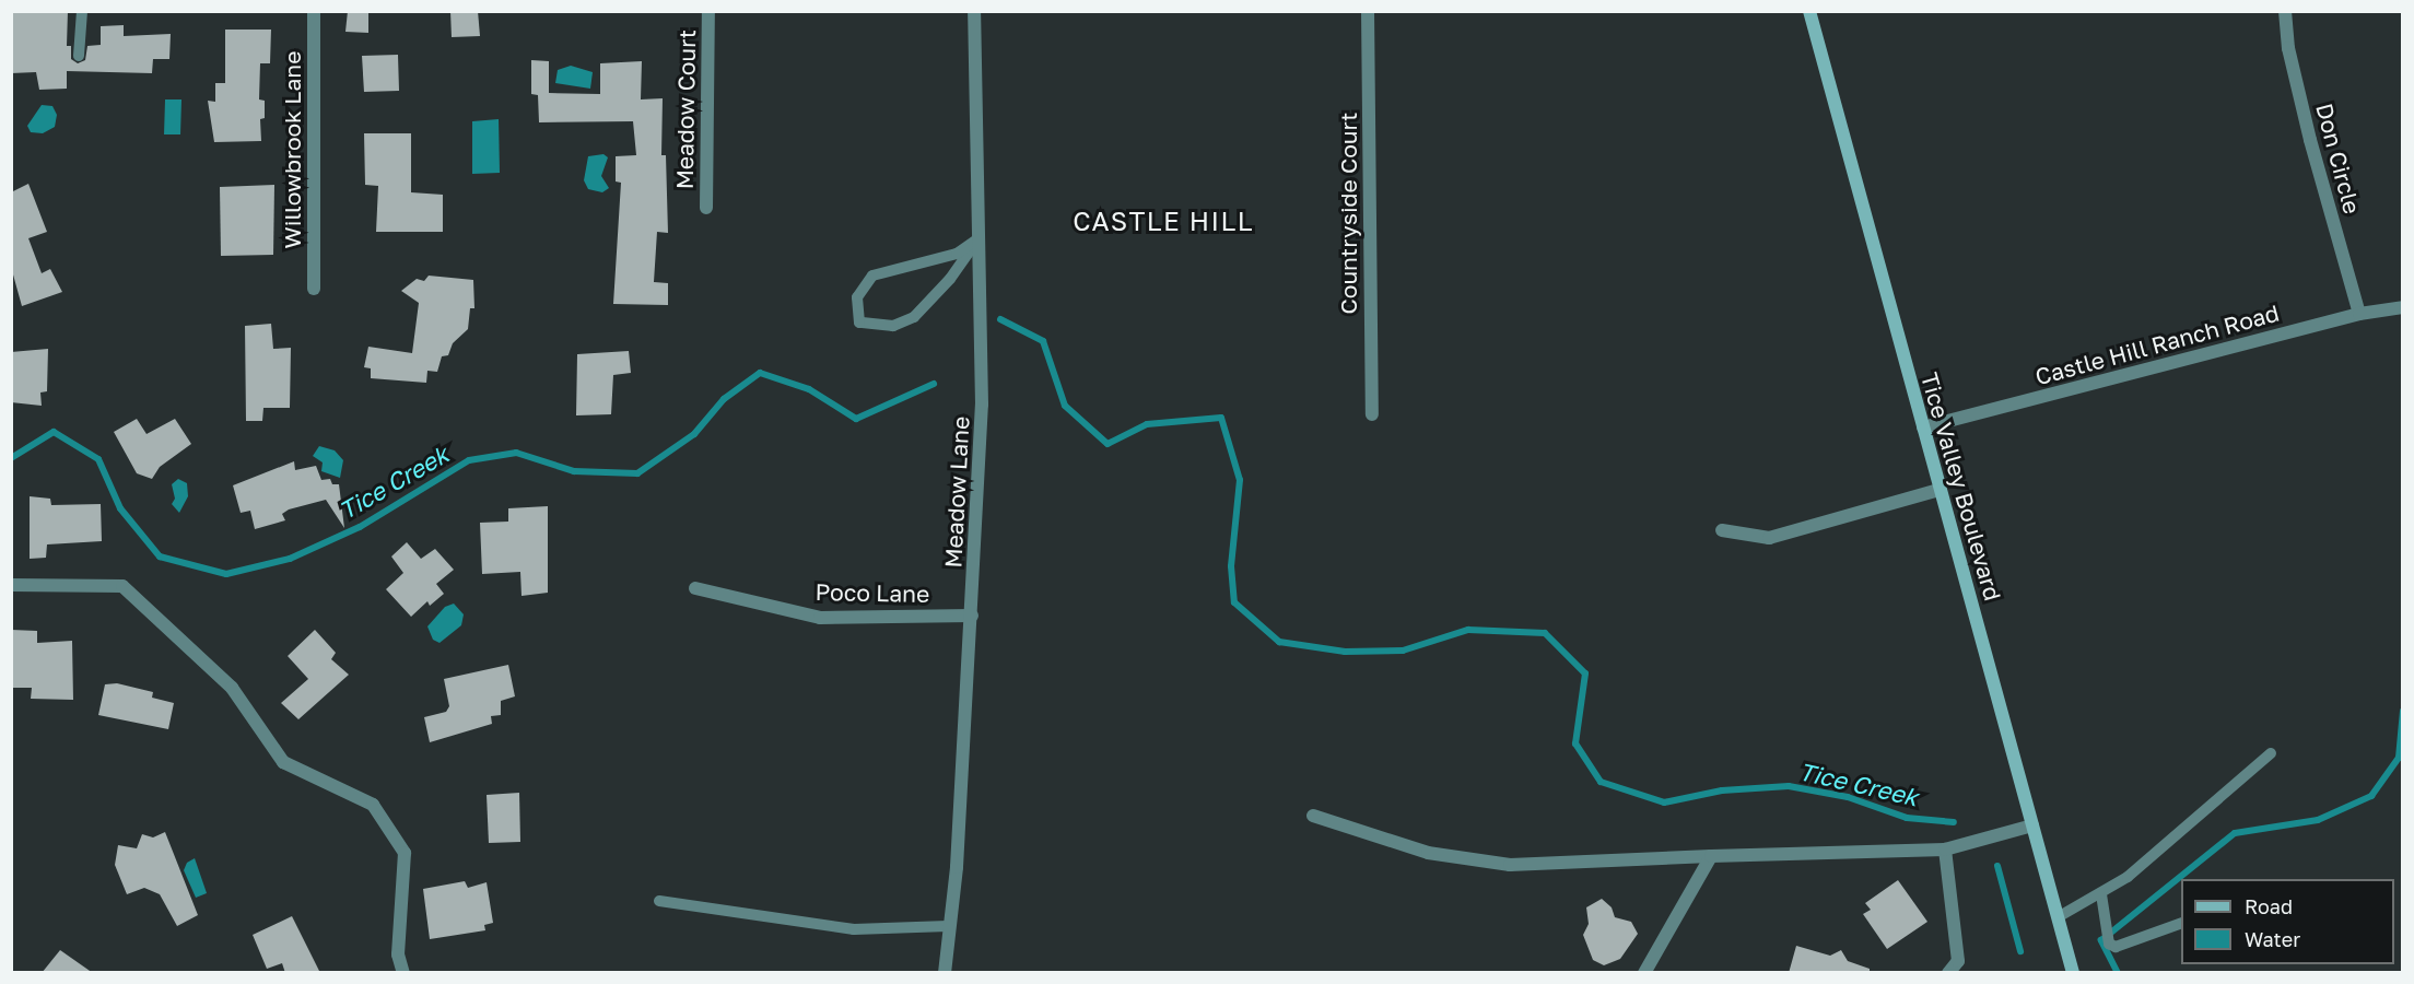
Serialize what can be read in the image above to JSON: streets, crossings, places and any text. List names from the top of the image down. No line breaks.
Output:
{"streets":{"street":["Meadow Court","Willowbrook Lane","Don Circle","Countryside Court","Castle Hill Ranch Road","Tice Valley Boulevard","Meadow Lane","Poco Lane"]},"crossings":[["Don Circle","Castle Hill Ranch Road"],["Castle Hill Ranch Road","Tice Valley Boulevard"],["Meadow Lane","Poco Lane"]],"districts":["CASTLE HILL"],"water":["Tice Creek"],"legend":["Road","Water"]}
